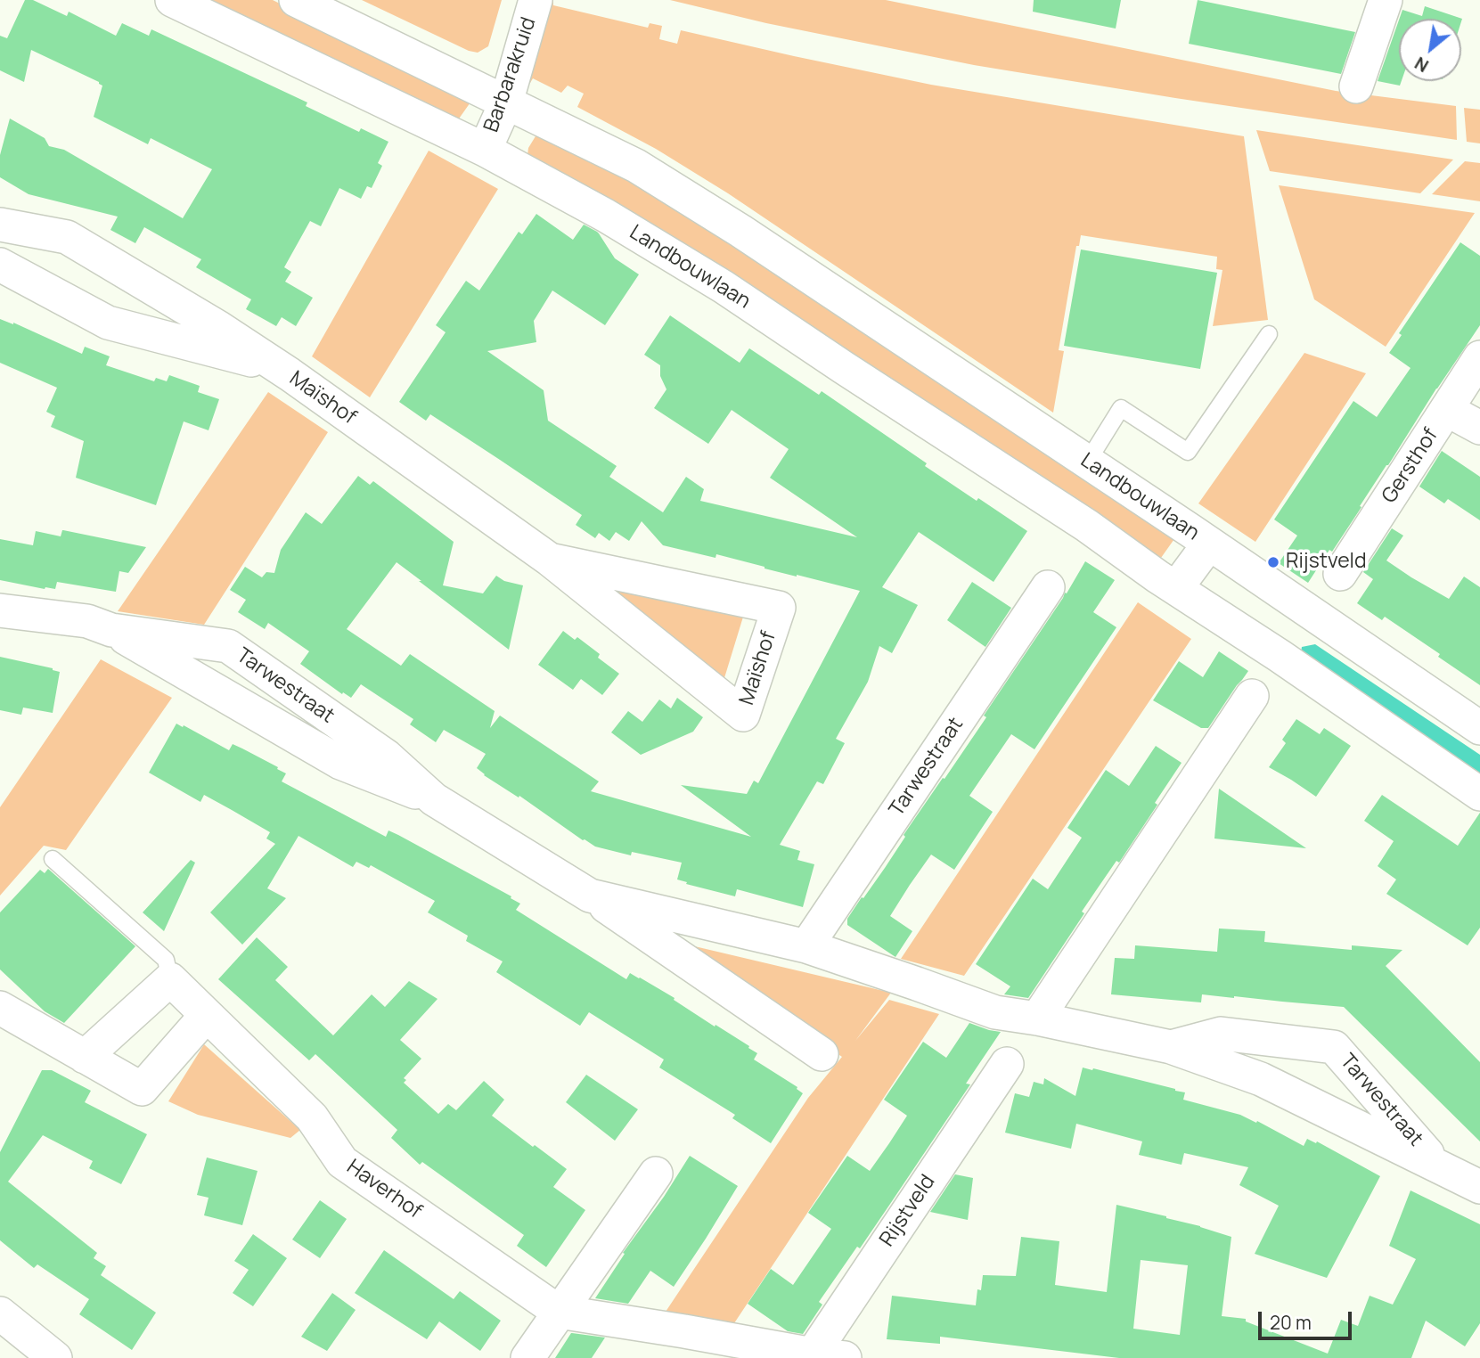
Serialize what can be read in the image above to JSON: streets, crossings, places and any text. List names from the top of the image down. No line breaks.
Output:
{"streets":{"street":["Barbarakruid","Landbouwlaan","Maïshof","Gersthof","Tarwestraat","Haverhof","Rijstveld"]},"crossings":[["Barbarakruid","Landbouwlaan"],["Haverhof","Rijstveld"]],"places":["Rijstveld"],"scale_bar":"20 m","north":"bottom left"}
